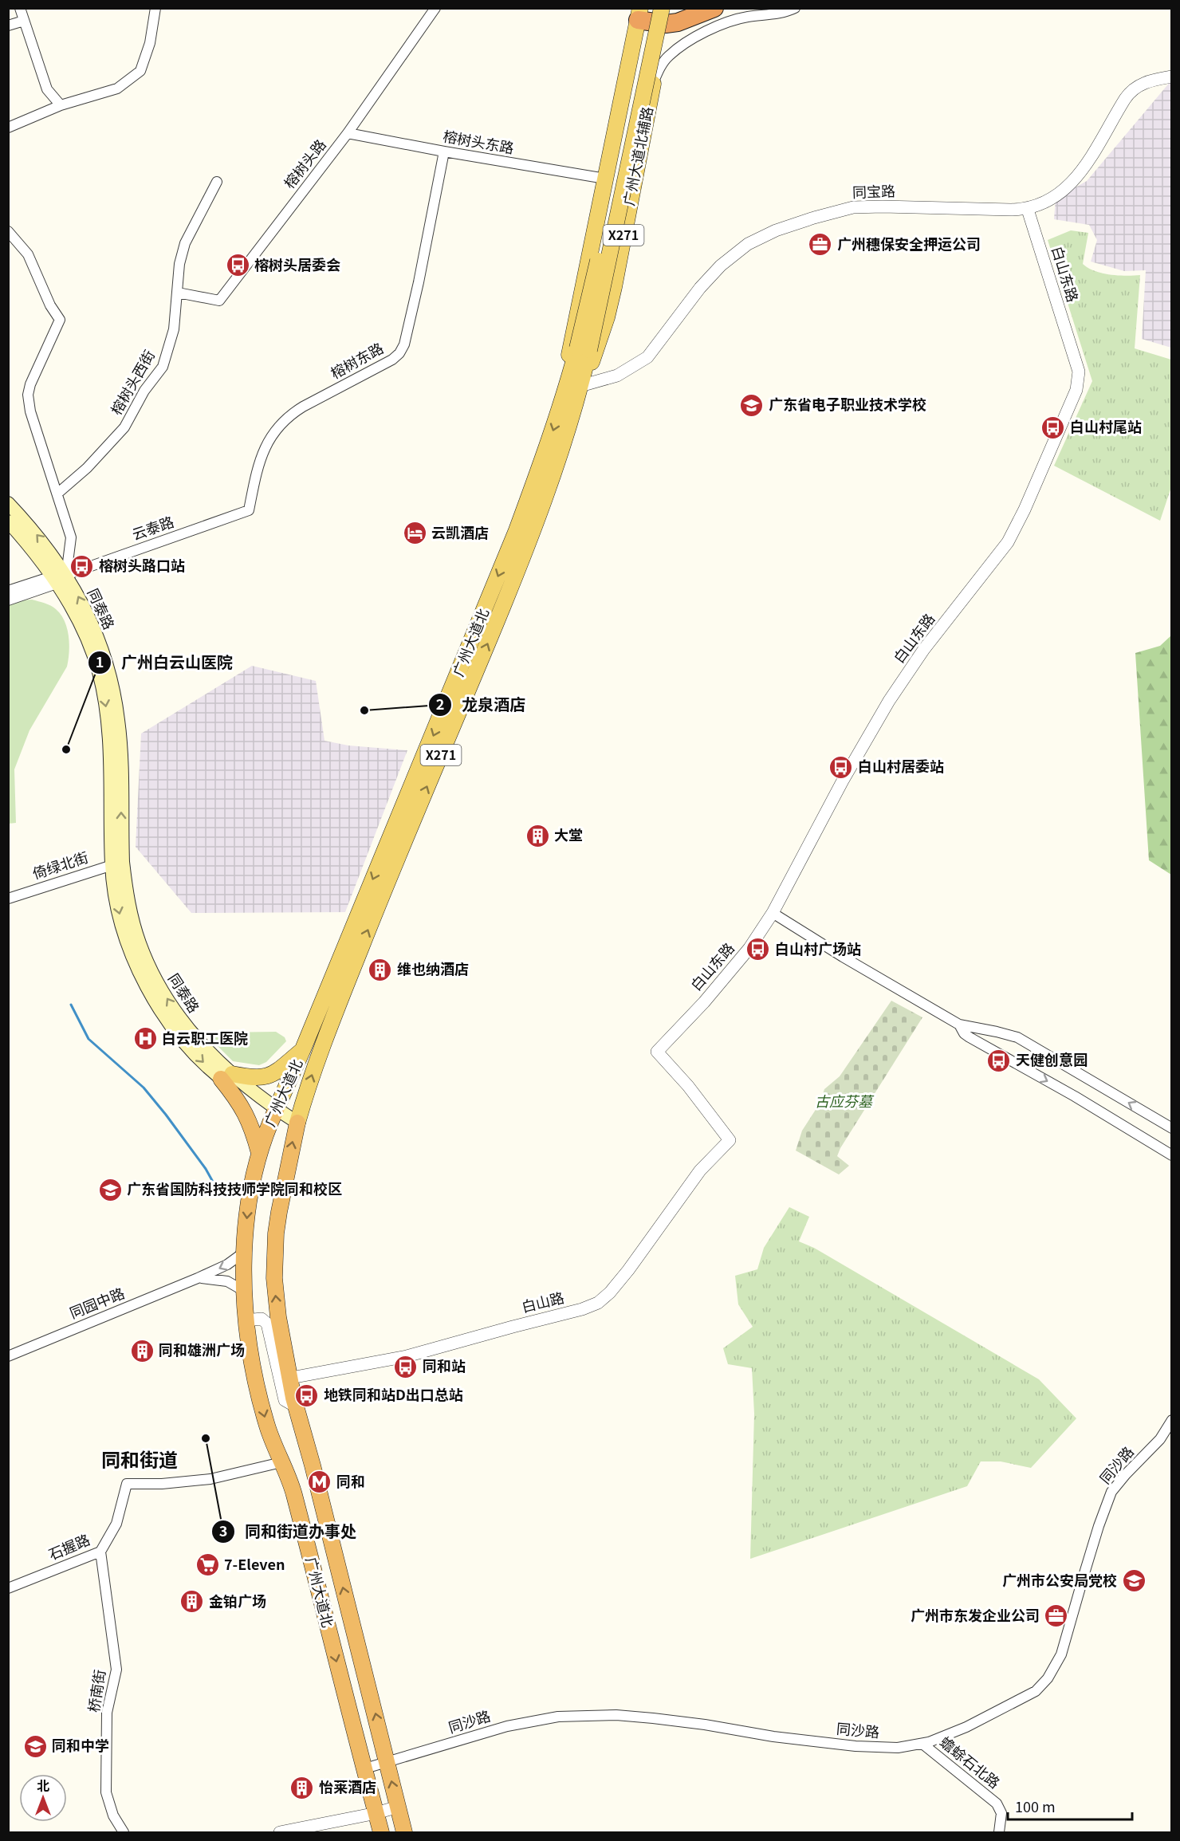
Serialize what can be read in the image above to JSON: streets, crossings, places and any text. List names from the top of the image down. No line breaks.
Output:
{"streets":{"highway":["X271","广州大道北"],"main road":["广州大道北辅路","同泰路"],"street":["榕树头东路","榕树头路","同宝路","白山东路","榕树东路","榕树头西街","云泰路","倚绿北街","白山路","同园中路","同沙路","石握路","桥南街","蟾蜍石北路"]},"crossings":[["榕树头东路","广州大道北辅路"],["榕树头东路","榕树头路"],["榕树头东路","榕树东路"],["广州大道北辅路","同宝路"],["广州大道北辅路","广州大道北"],["榕树头路","榕树头西街"],["同宝路","白山东路"],["同宝路","广州大道北"],["白山东路","白山路"],["榕树东路","云泰路"],["云泰路","同泰路"],["同泰路","广州大道北"],["同泰路","倚绿北街"],["广州大道北","白山路"],["广州大道北","同园中路"],["广州大道北","同沙路"],["广州大道北","石握路"],["同沙路","蟾蜍石北路"],["石握路","桥南街"]],"districts":["同和街道"],"parks":["古应芬墓"],"places":{"office":["广州穗保安全押运公司","广州市东发企业公司"],"bus stop":["榕树头居委会","白山村尾站","榕树头路口站","白山村居委站","白山村广场站","天健创意园","同和站","地铁同和站D出口总站"],"school or university":["广东省电子职业技术学校","广东省国防科技技师学院同和校区","广州市公安局党校","同和中学"],"hotel":["云凯酒店"],"other":["龙泉酒店","广州白云山医院","同和街道办事处"],"building":["大堂","维也纳酒店","同和雄洲广场","金铂广场","怡莱酒店"],"hospital":["白云职工医院"],"metro station":["同和"],"supermarket":["7-Eleven"]},"scale_bar":"100 m","north":"top"}
